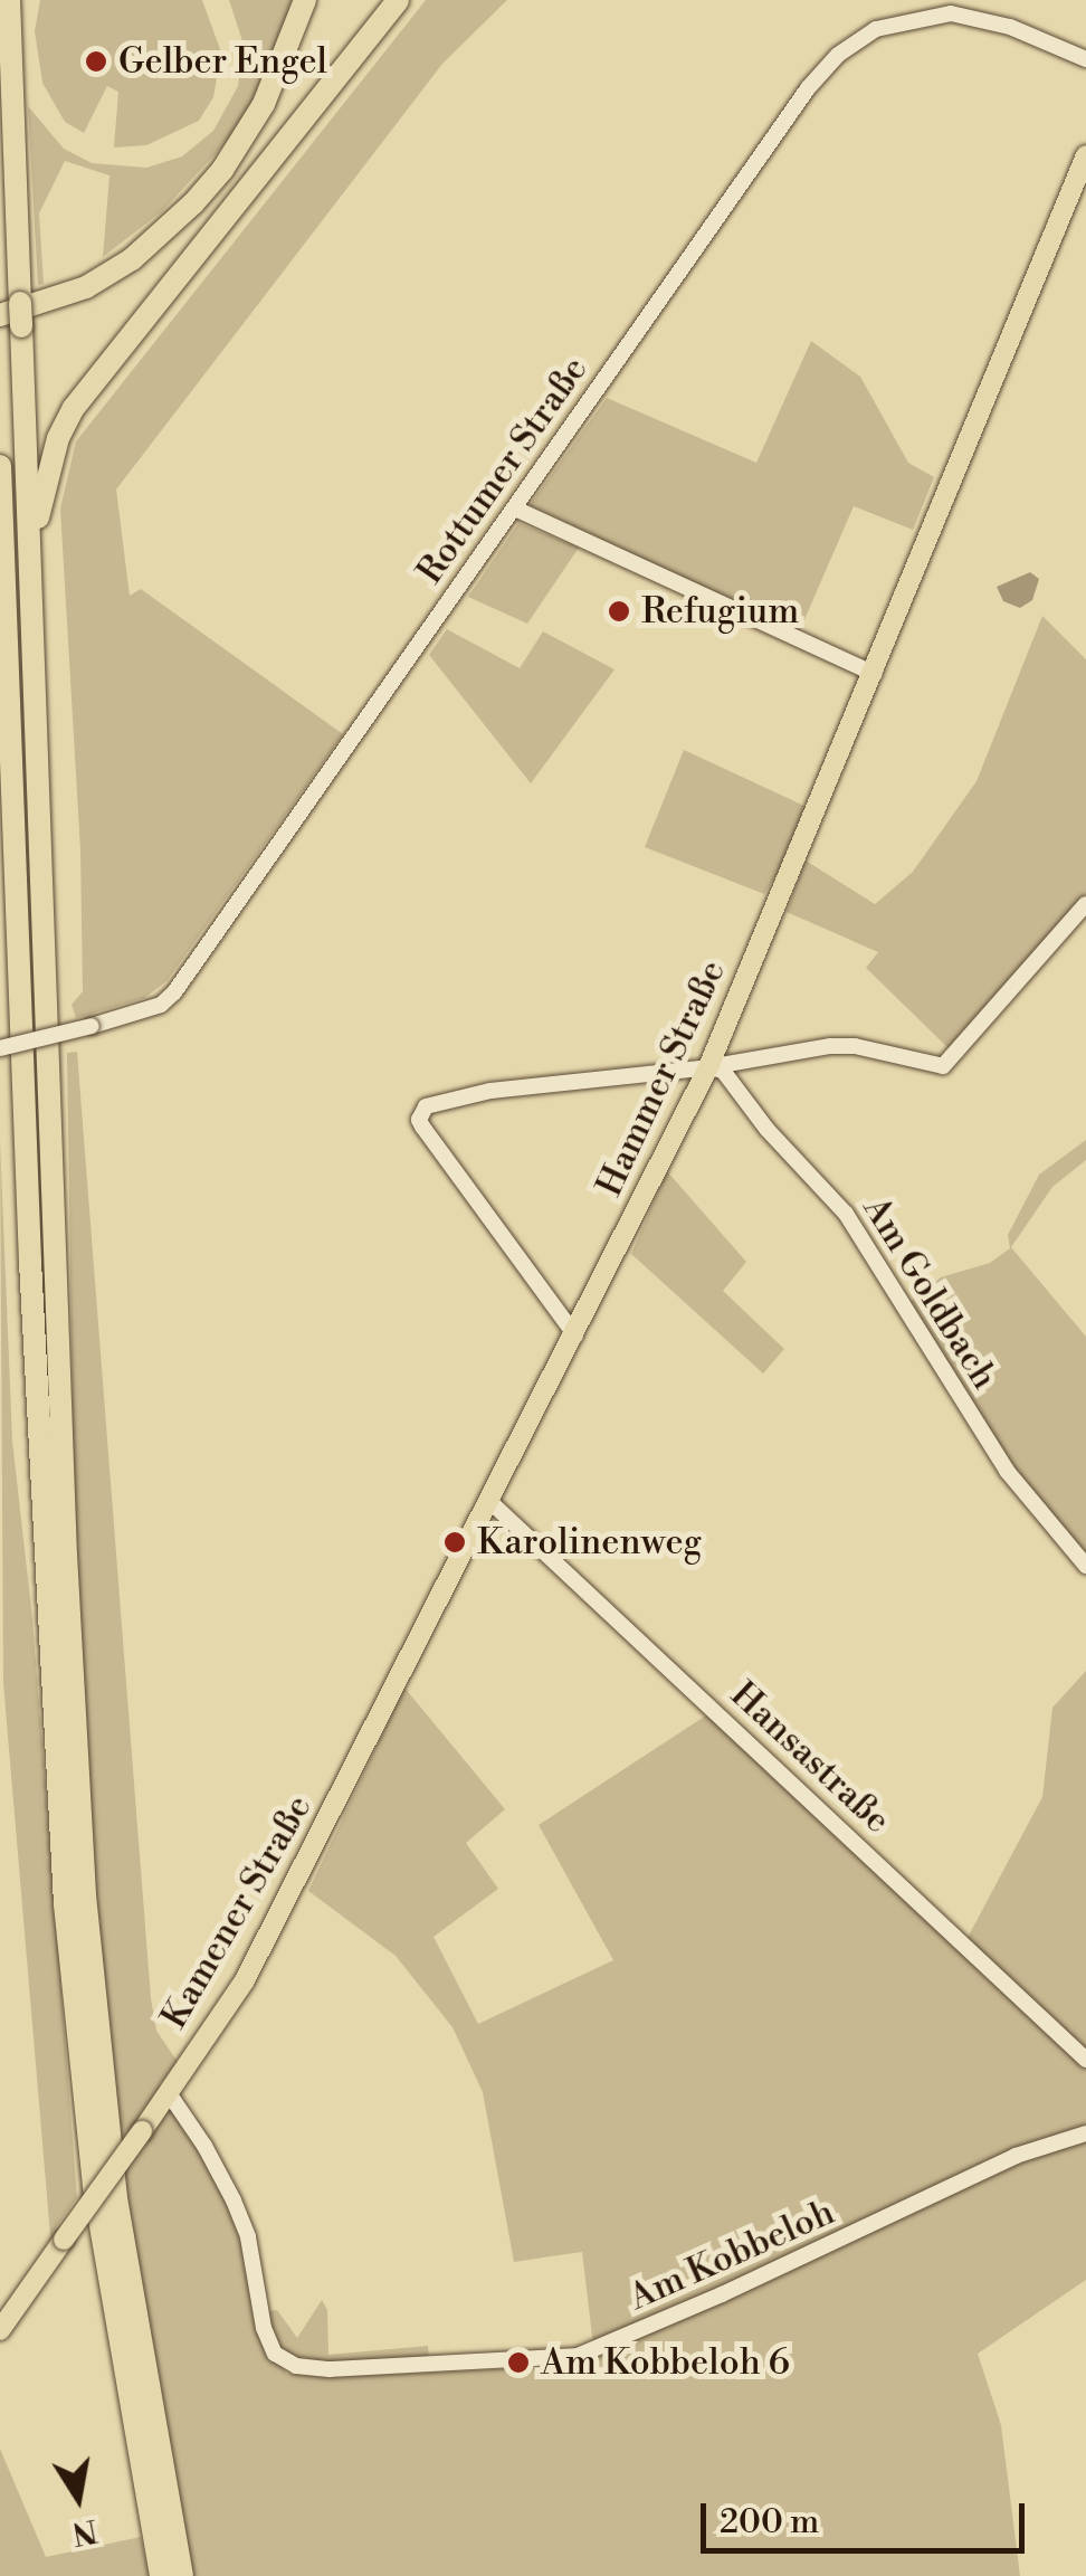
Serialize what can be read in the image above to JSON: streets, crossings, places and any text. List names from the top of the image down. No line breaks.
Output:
{"streets":{"main road":["Hammer Straße","Kamener Straße"],"street":["Rottumer Straße","Am Goldbach","Hansastraße","Am Kobbeloh"]},"crossings":[["Hammer Straße","Am Goldbach"],["Hammer Straße","Hansastraße"],["Hammer Straße","Kamener Straße"],["Hansastraße","Kamener Straße"],["Kamener Straße","Am Kobbeloh"]],"places":["Gelber Engel","Refugium","Karolinenweg","Am Kobbeloh 6"],"scale_bar":"200 m","north":"bottom"}
